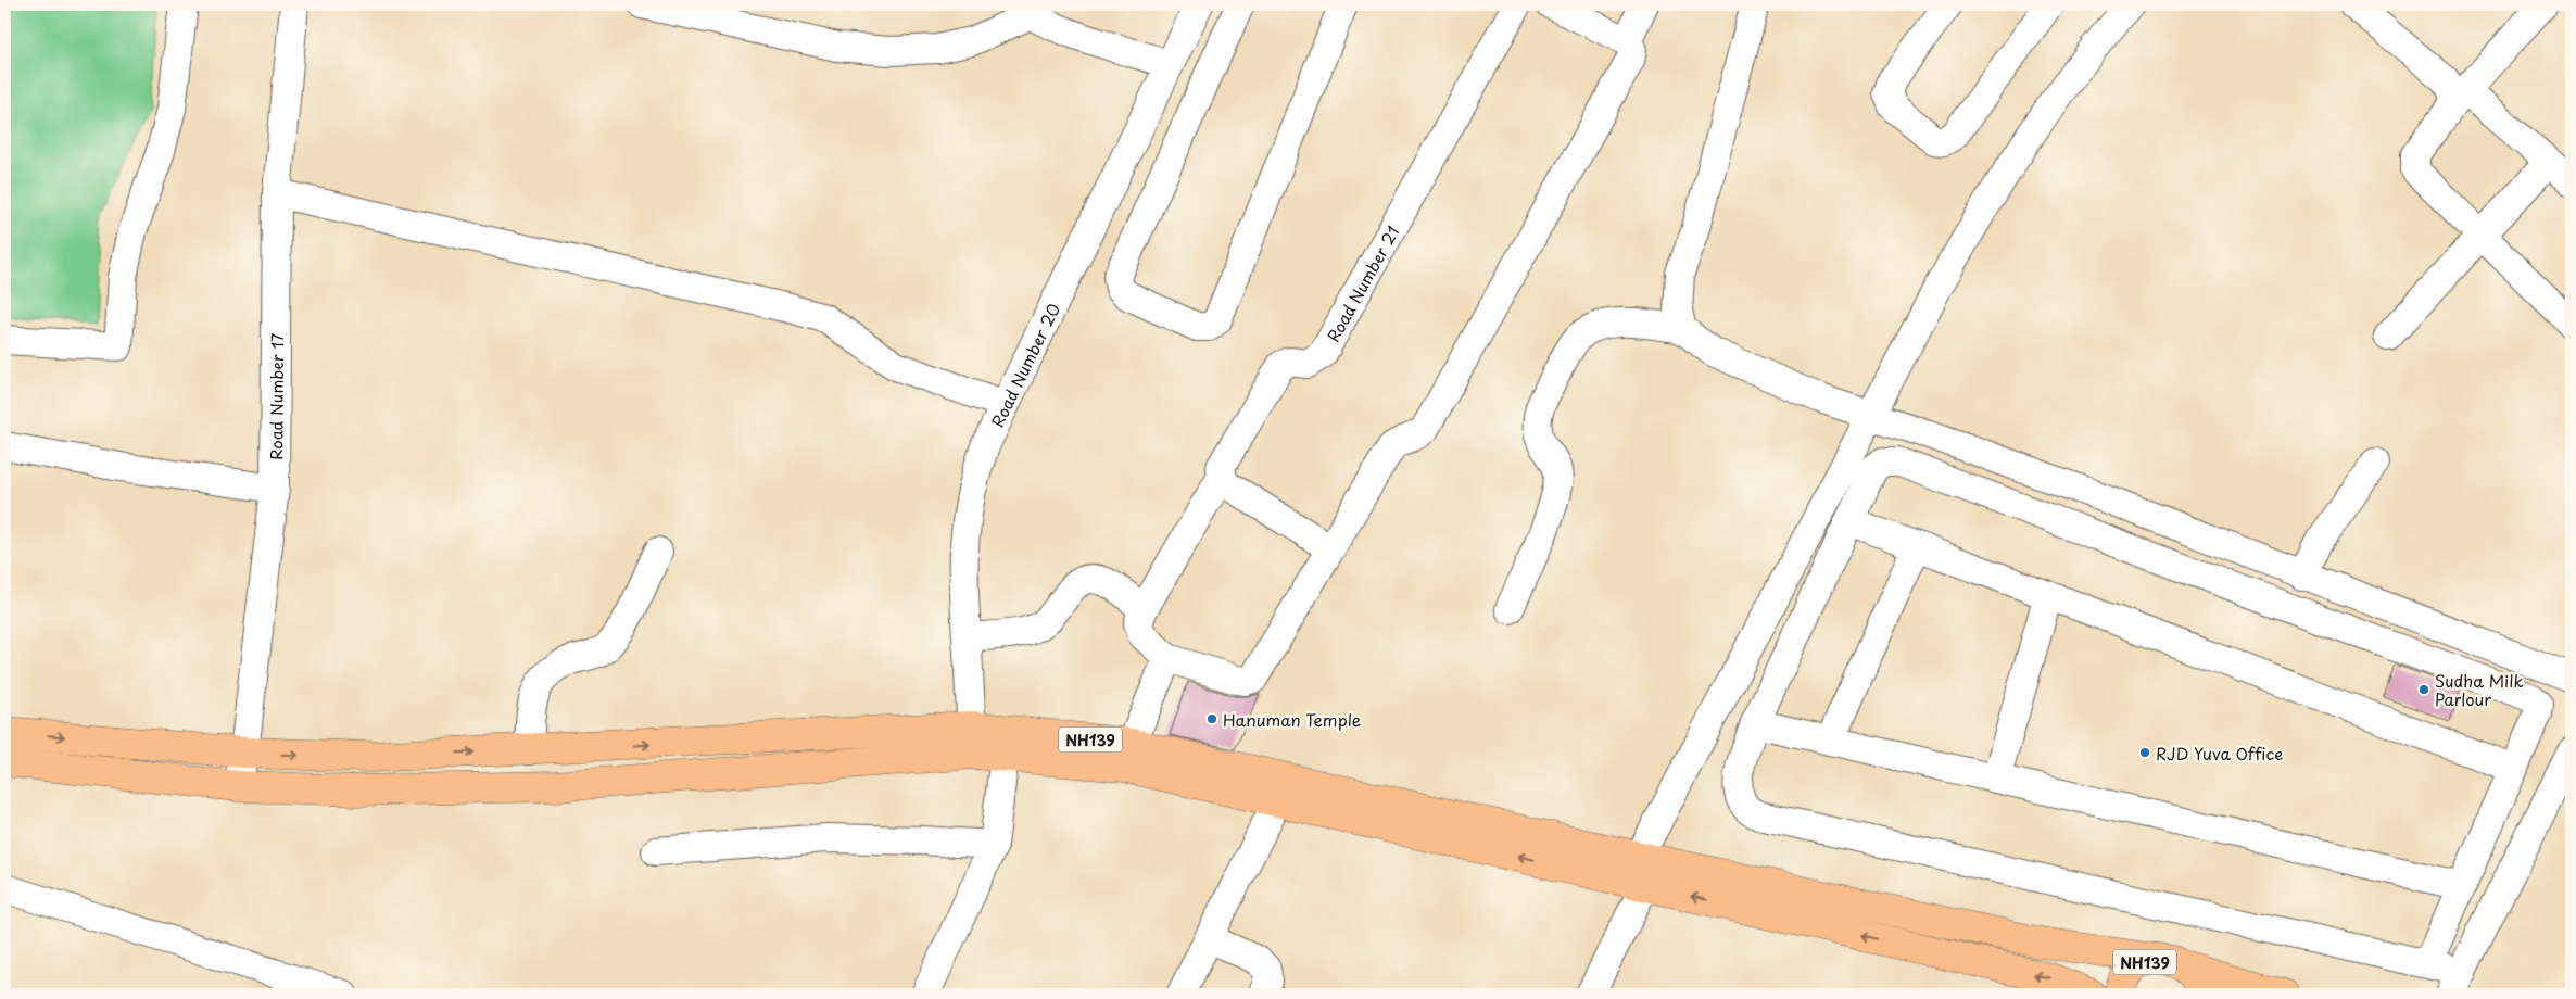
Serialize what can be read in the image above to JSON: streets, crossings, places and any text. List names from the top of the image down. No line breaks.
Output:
{"streets":{"highway":["NH139"],"street":["Road Number 21","Road Number 20","Road Number 17"]},"crossings":[["Road Number 20","NH139"],["Road Number 17","NH139"]],"places":["Sudha Milk Parlour","Hanuman Temple","RJD Yuva Office"]}
